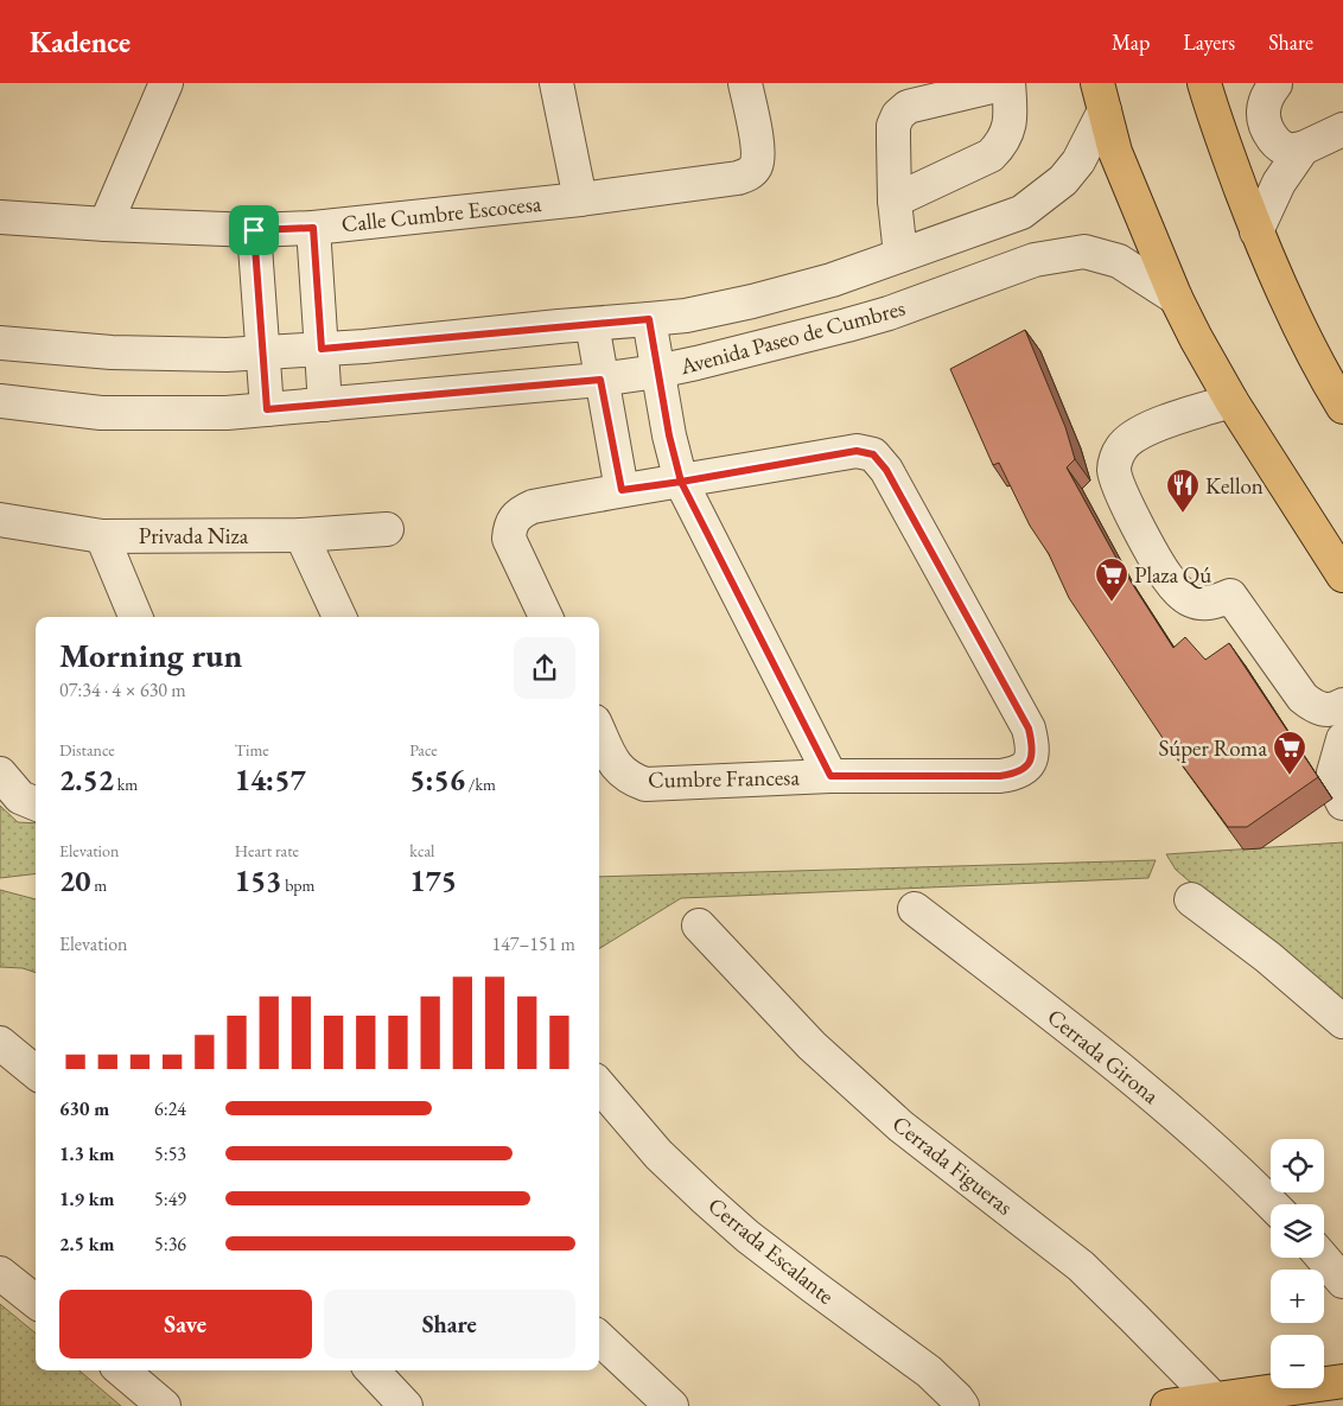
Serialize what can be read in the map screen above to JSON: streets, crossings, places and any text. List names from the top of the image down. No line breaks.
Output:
{"streets":{"street":["Calle Cumbre Escocesa","Avenida Paseo de Cumbres","Privada Niza","Cumbre Francesa","Cerrada Girona","Cerrada Figueras","Cerrada Escalante"]},"places":{"restaurant":["Kellon"],"supermarket":["Plaza Qú","Súper Roma"]},"page":{"header":"Kadence","nav":["Map","Layers","Share"],"heading":["Morning run","07:34 · 4 × 630 m"],"stats":[["Distance","2.52 km"],["Time","14:57"],["Pace","5:56 /km"],["Elevation","20 m"],["Heart rate","153 bpm"],["kcal","175"]],"chart":["Elevation","147–151 m"],"list":[{"name":"630 m","note":"6:24"},{"name":"1.3 km","note":"5:53"},{"name":"1.9 km","note":"5:49"},{"name":"2.5 km","note":"5:36"}],"map_buttons":["+","−"],"buttons":["Save","Share"]}}
